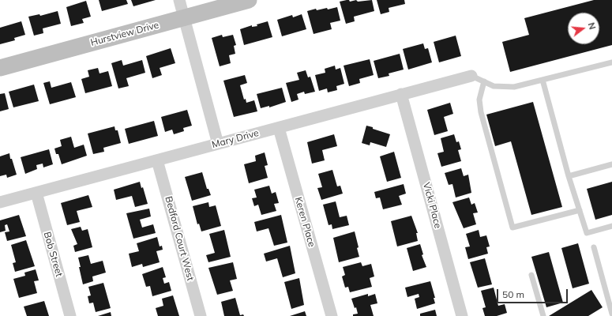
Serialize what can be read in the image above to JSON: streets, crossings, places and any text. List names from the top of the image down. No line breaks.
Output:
{"streets":{"street":["Hurstview Drive","Mary Drive","Vicki Place","Keren Place","Bedford Court West","Bob Street"]},"crossings":[["Mary Drive","Vicki Place"],["Mary Drive","Keren Place"],["Mary Drive","Bedford Court West"],["Mary Drive","Bob Street"]],"scale_bar":"50 m","north":"right"}
